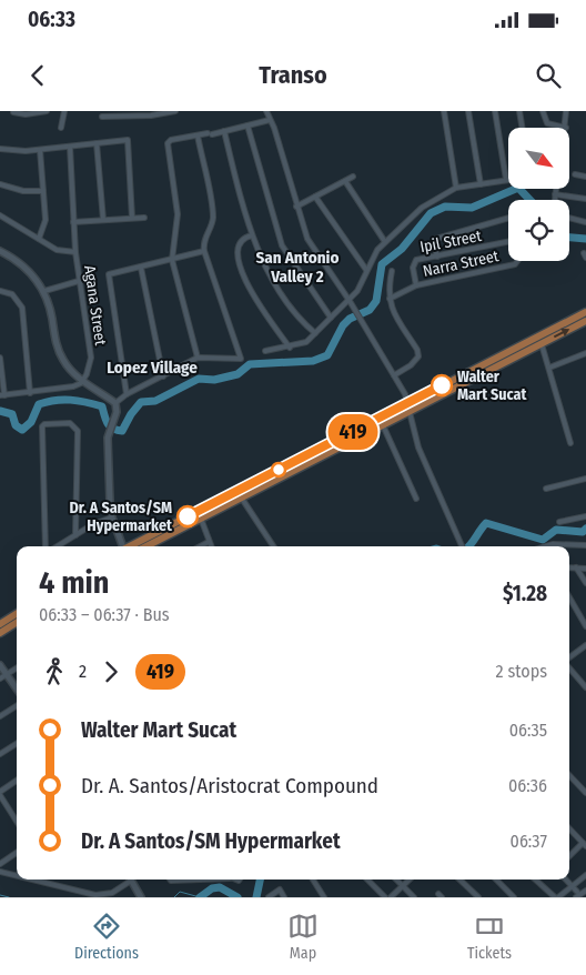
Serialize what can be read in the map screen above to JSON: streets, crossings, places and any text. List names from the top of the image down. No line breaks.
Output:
{"streets":{"street":["Ipil Street","Narra Street","Agana Street"]},"crossings":[["Ipil Street","Narra Street"]],"districts":["San Antonio Valley 2","Lopez Village"],"places":["Walter Mart Sucat","Dr. A Santos/SM Hypermarket"],"lines":["bus line 419"],"north":"bottom right","page":{"status":"06:33","header":"Transo","on_map":"419","heading":["4 min","06:33 – 06:37 · Bus","$1.28"],"legs":["2","419","2 stops"],"list":[{"name":"Walter Mart Sucat","value":"06:35"},{"name":"Dr. A. Santos/Aristocrat Compound","value":"06:36"},{"name":"Dr. A Santos/SM Hypermarket","value":"06:37"}],"tabs":["Directions","Map","Tickets"]}}
